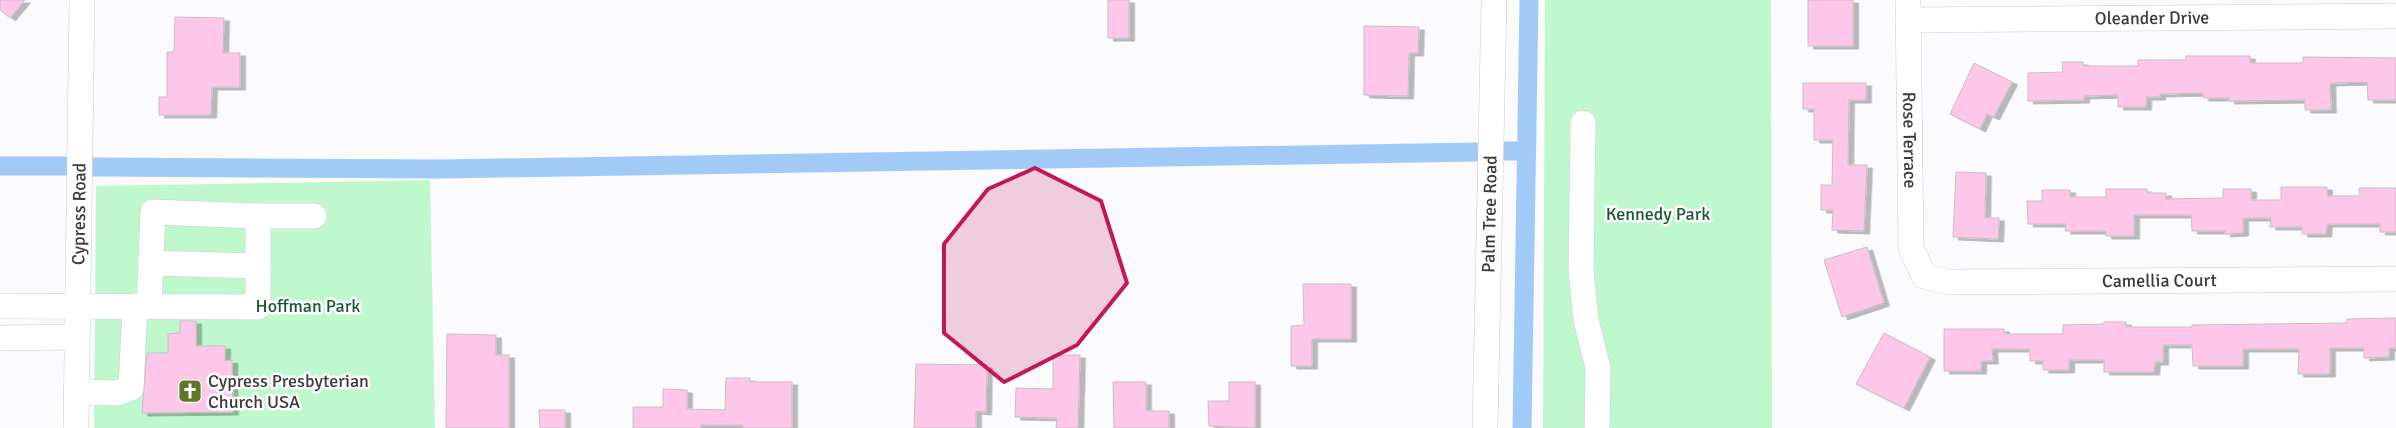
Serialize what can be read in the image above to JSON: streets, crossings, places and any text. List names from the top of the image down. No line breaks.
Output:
{"streets":{"street":["Oleander Drive","Rose Terrace","Cypress Road","Palm Tree Road","Camellia Court"]},"crossings":[["Oleander Drive","Rose Terrace"],["Rose Terrace","Camellia Court"]],"parks":["Kennedy Park","Hoffman Park"],"places":{"church":["Cypress Presbyterian Church USA"]}}
